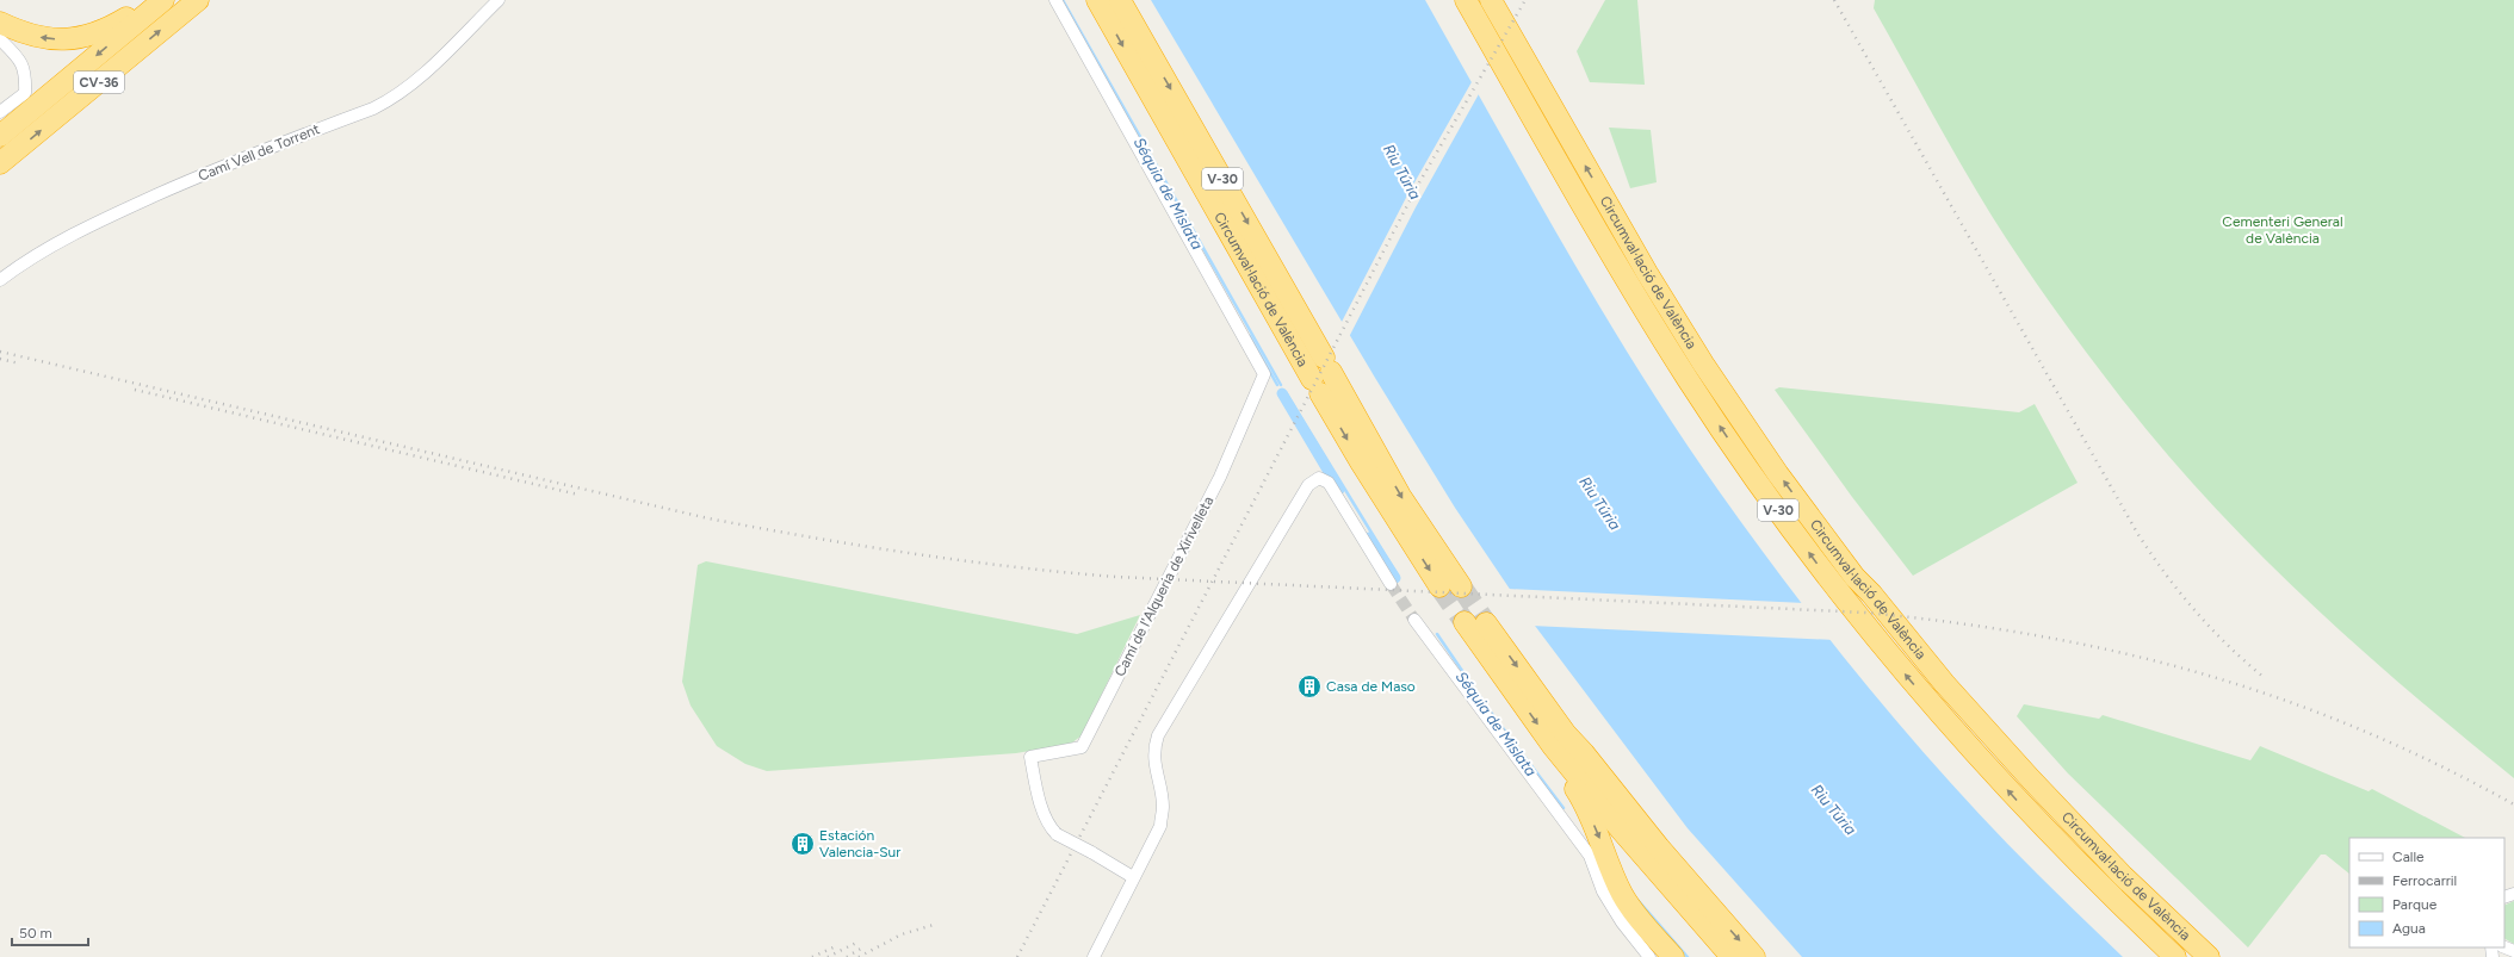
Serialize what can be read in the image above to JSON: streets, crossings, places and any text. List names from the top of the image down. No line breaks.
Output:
{"streets":{"highway":["CV-36","V-30","Circumval·lació de València"],"street":["Camí Vell de Torrent","Camí de l'Alqueria de Xirivelleta"]},"water":["Riu Túria","Séquia de Mislata"],"parks":["Cementeri General de València"],"places":{"building":["Casa de Maso","Estación Valencia-Sur"]},"legend":["Calle","Ferrocarril","Parque","Agua"],"scale_bar":"50 m"}
